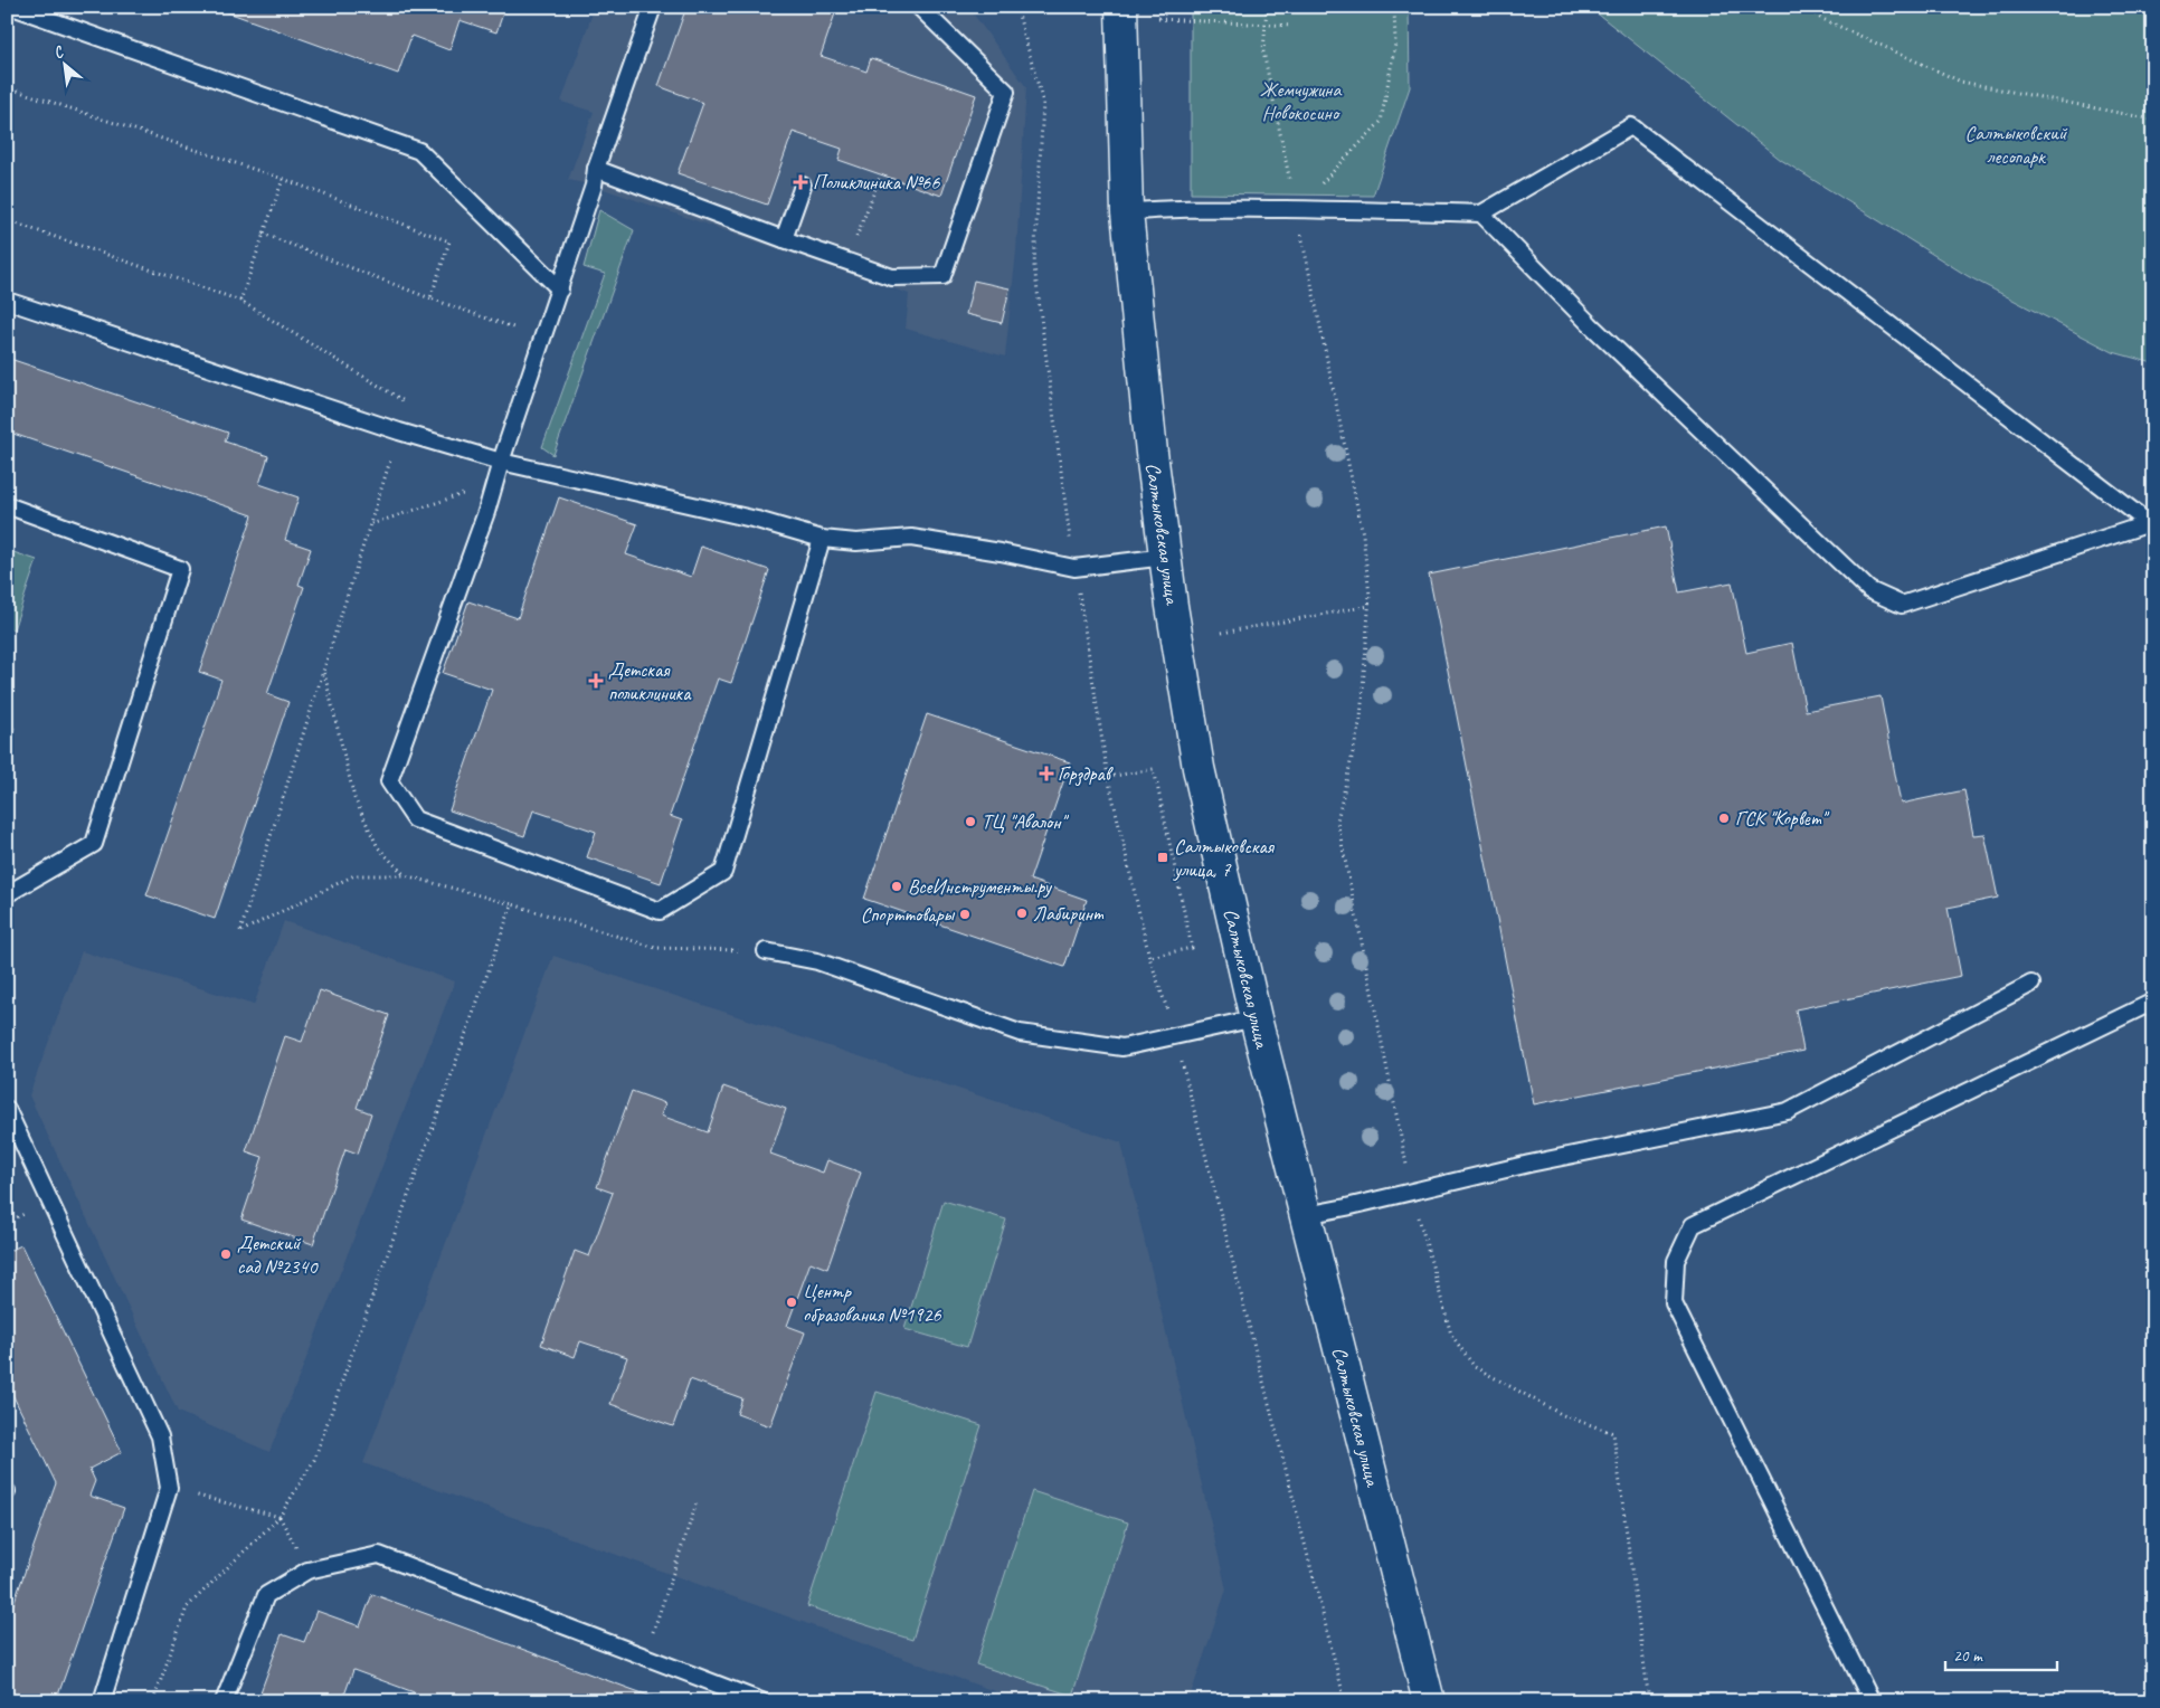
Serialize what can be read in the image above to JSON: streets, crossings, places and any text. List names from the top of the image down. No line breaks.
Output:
{"streets":{"street":["Салтыковская улица"]},"parks":["Жемчужина Новокосино","Салтыковский лесопарк"],"places":{"health":["Поликлиника №66","Детская поликлиника","Горздрав"],"other":["ГСК \"Корвет\"","ТЦ \"Авалон\"","ВсеИнструменты.ру","Лабиринт","Спорттовары","Детский сад №2340","Центр образования №1926"],"transit":["Салтыковская улица, 7"]},"scale_bar":"20 m","north":"top left"}
